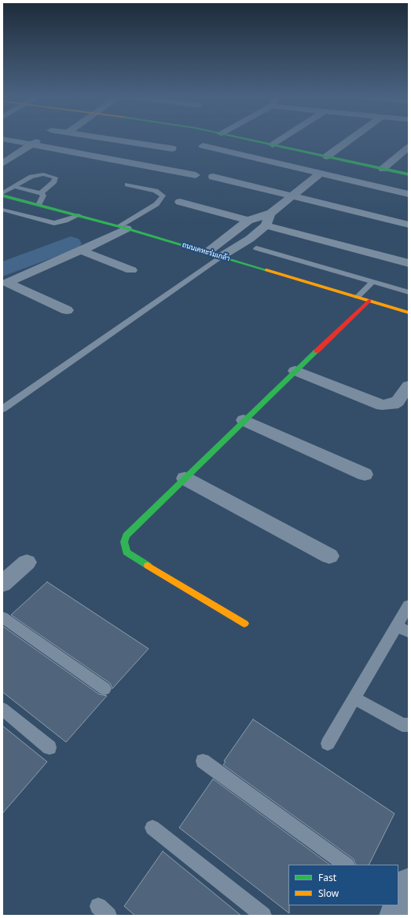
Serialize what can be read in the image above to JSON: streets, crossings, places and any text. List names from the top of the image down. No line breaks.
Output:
{"streets":{"street":["ถนนเคหะร่มเกล้า"]},"legend":["Fast","Slow"]}
